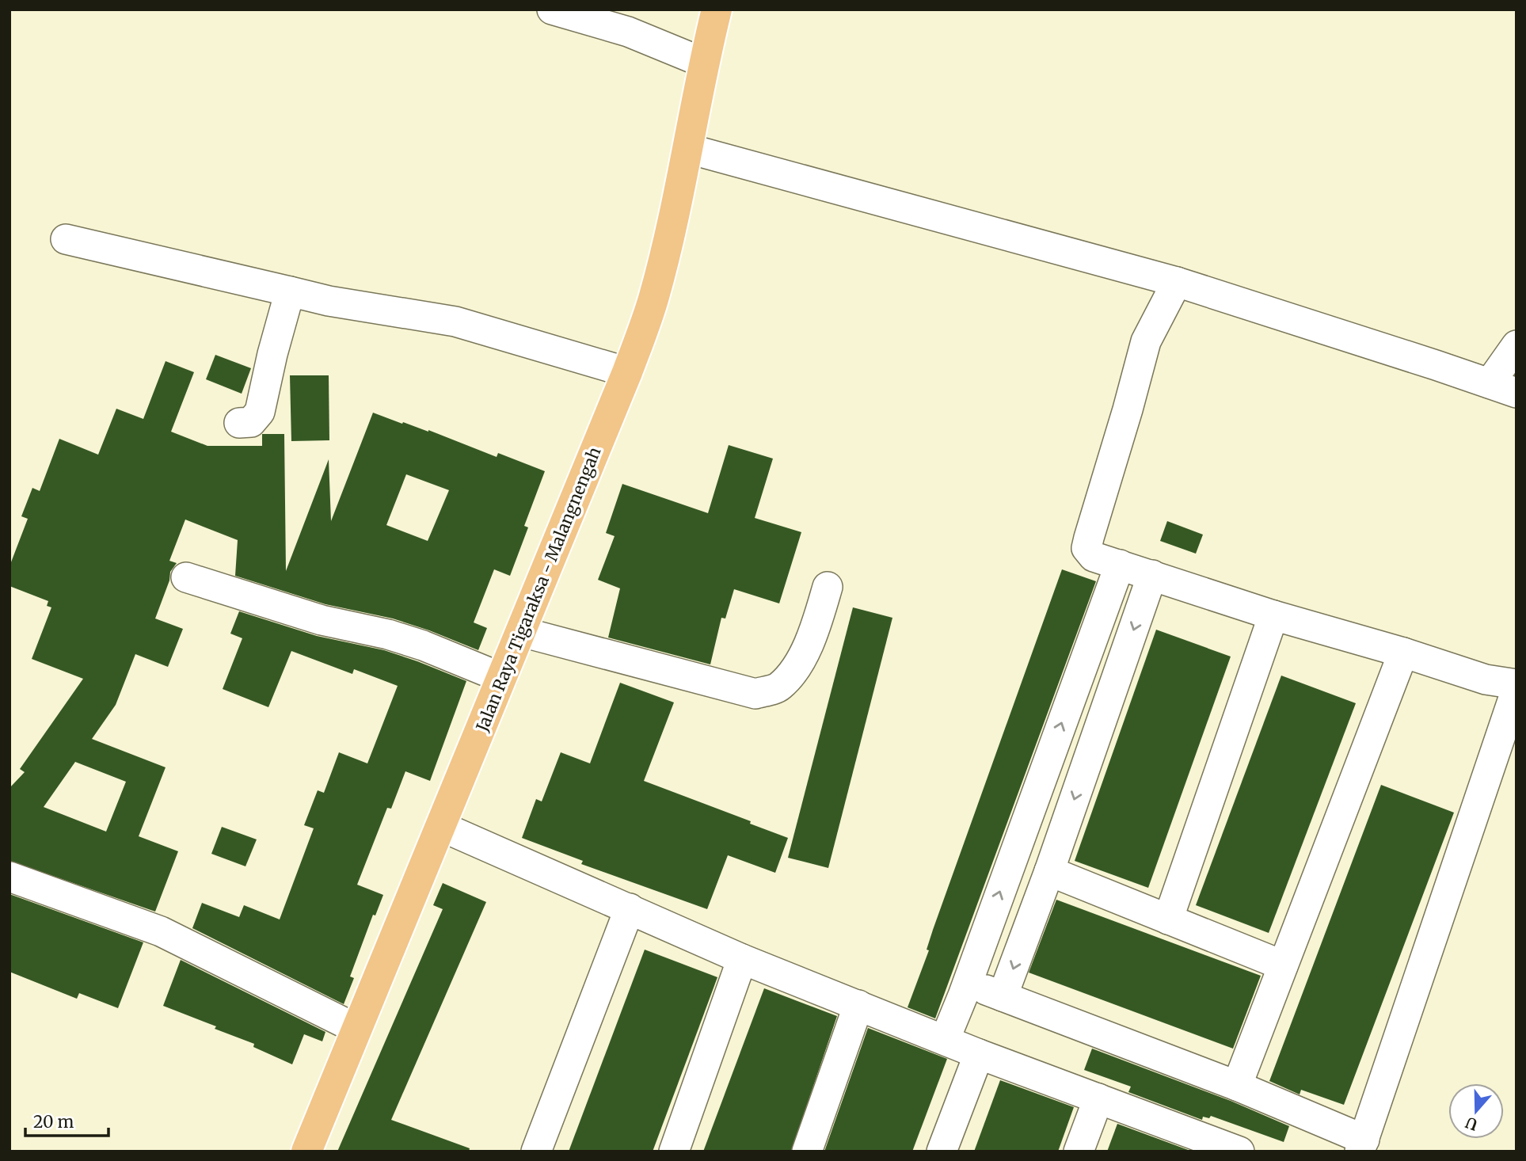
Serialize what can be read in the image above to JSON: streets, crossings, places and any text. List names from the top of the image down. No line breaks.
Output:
{"streets":{"main road":["Jalan Raya Tigaraksa - Malangnengah"]},"scale_bar":"20 m","north":"bottom"}
